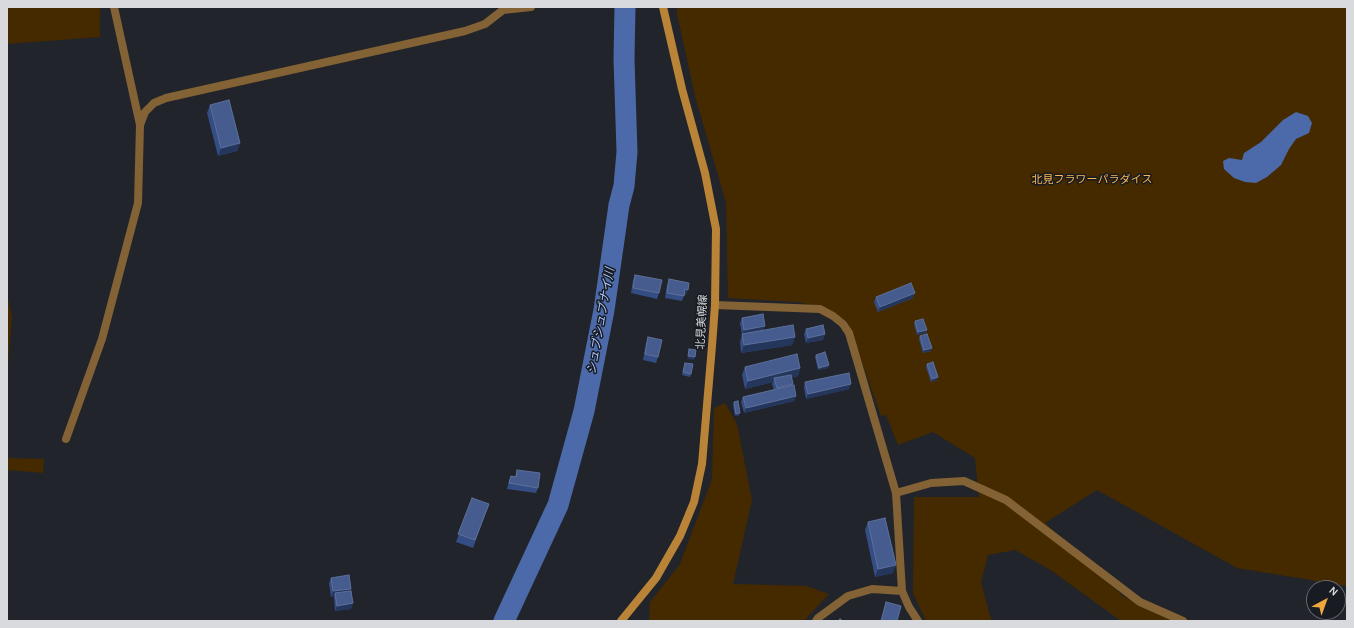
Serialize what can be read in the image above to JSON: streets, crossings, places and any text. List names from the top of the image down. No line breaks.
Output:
{"streets":{"main road":["北見美幌線"]},"water":["シュブシュブナイ川"],"parks":["北見フラワーパラダイス"],"north":"top right"}
